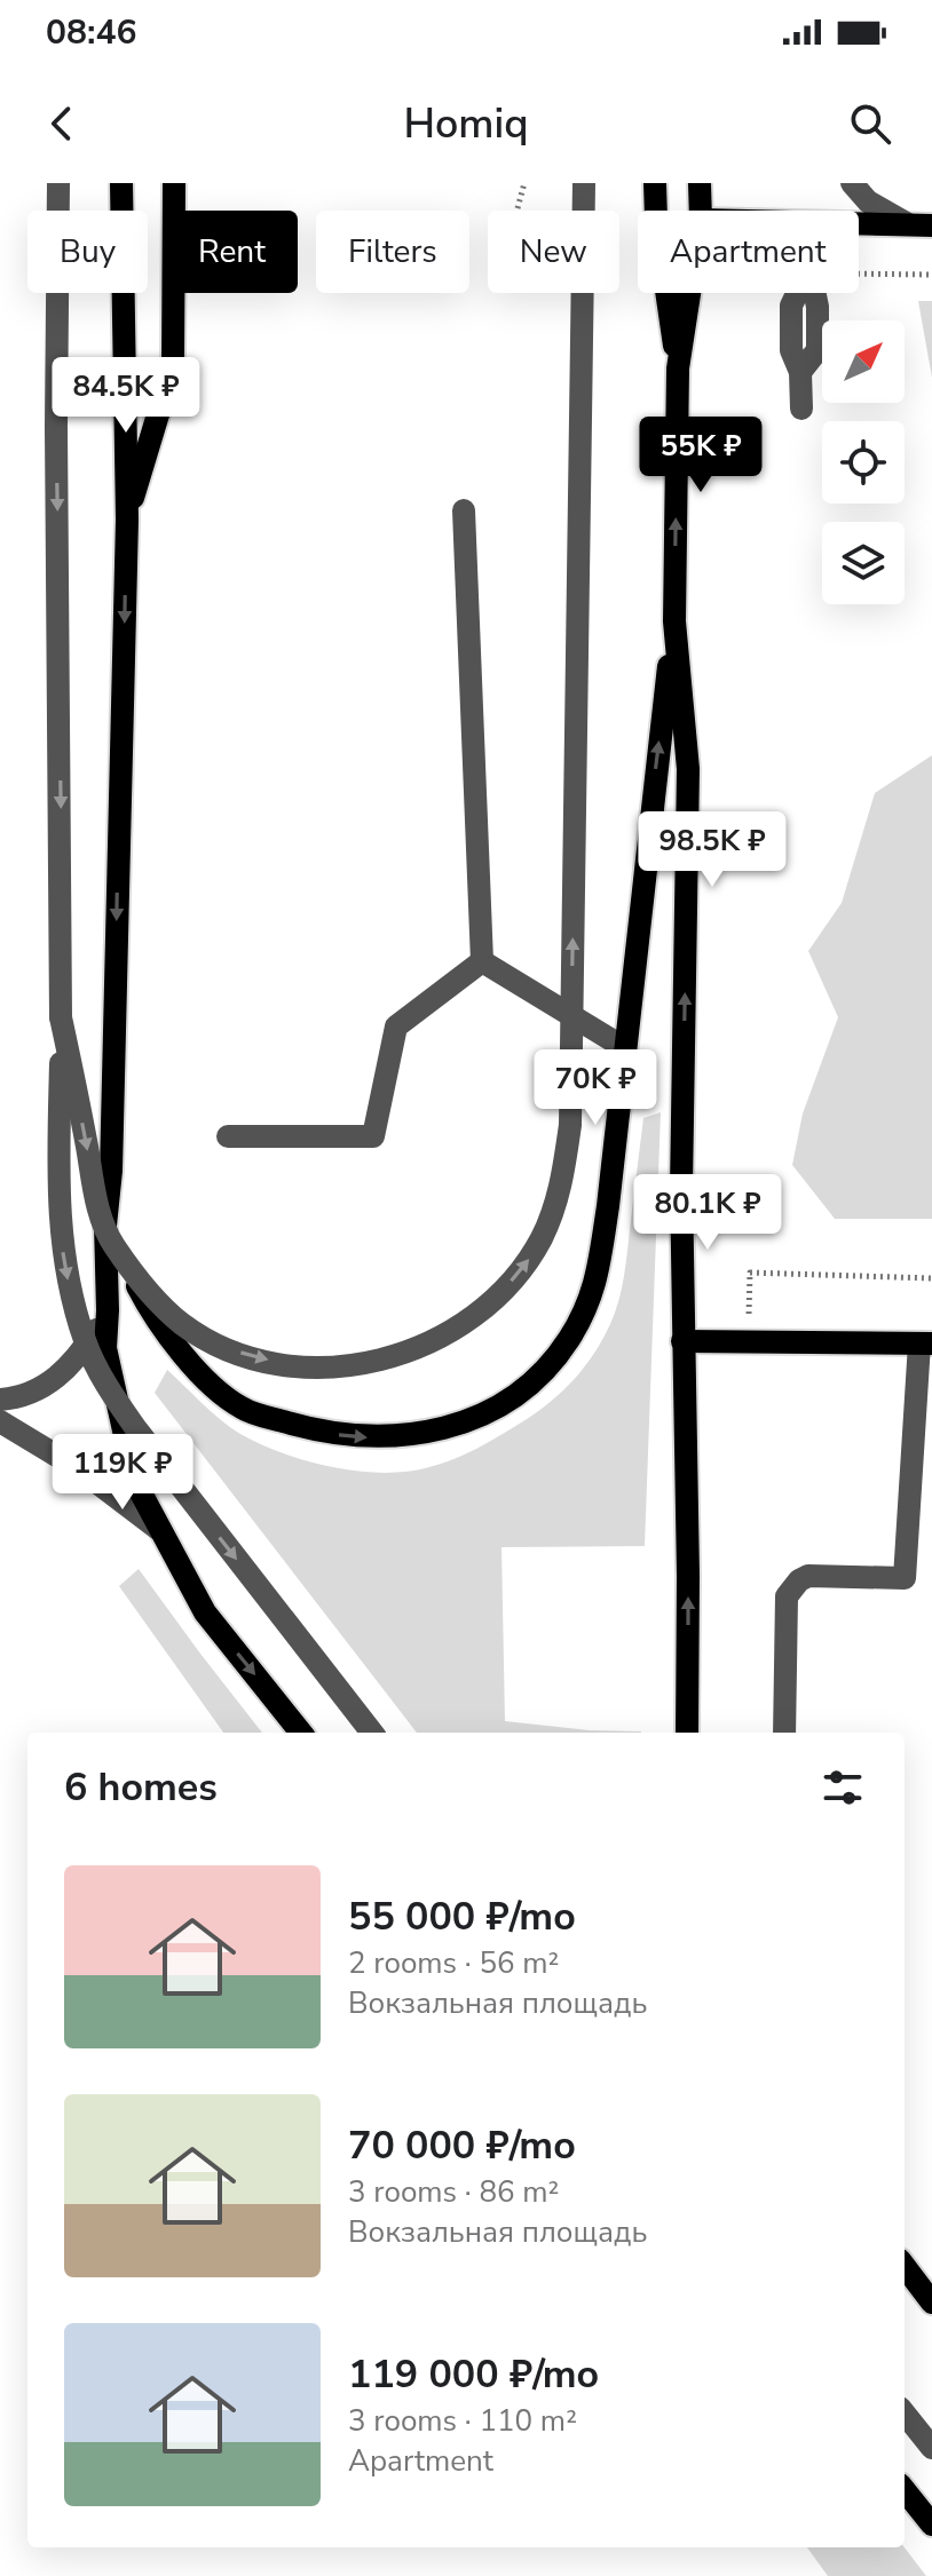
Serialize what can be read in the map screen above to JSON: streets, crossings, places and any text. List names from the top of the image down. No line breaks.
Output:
{"north":"top right","page":{"status":"08:46","header":"Homiq","chip":["Buy","Rent","Filters","New","Apartment"],"price":["84.5K ₽","55K ₽","98.5K ₽","70K ₽","80.1K ₽","119K ₽"],"heading":"6 homes","list":[{"name":"55 000 ₽/mo","note":"2 rooms · 56 m² · Вокзальная площадь"},{"name":"70 000 ₽/mo","note":"3 rooms · 86 m² · Вокзальная площадь"},{"name":"119 000 ₽/mo","note":"3 rooms · 110 m² · Apartment"}]}}
